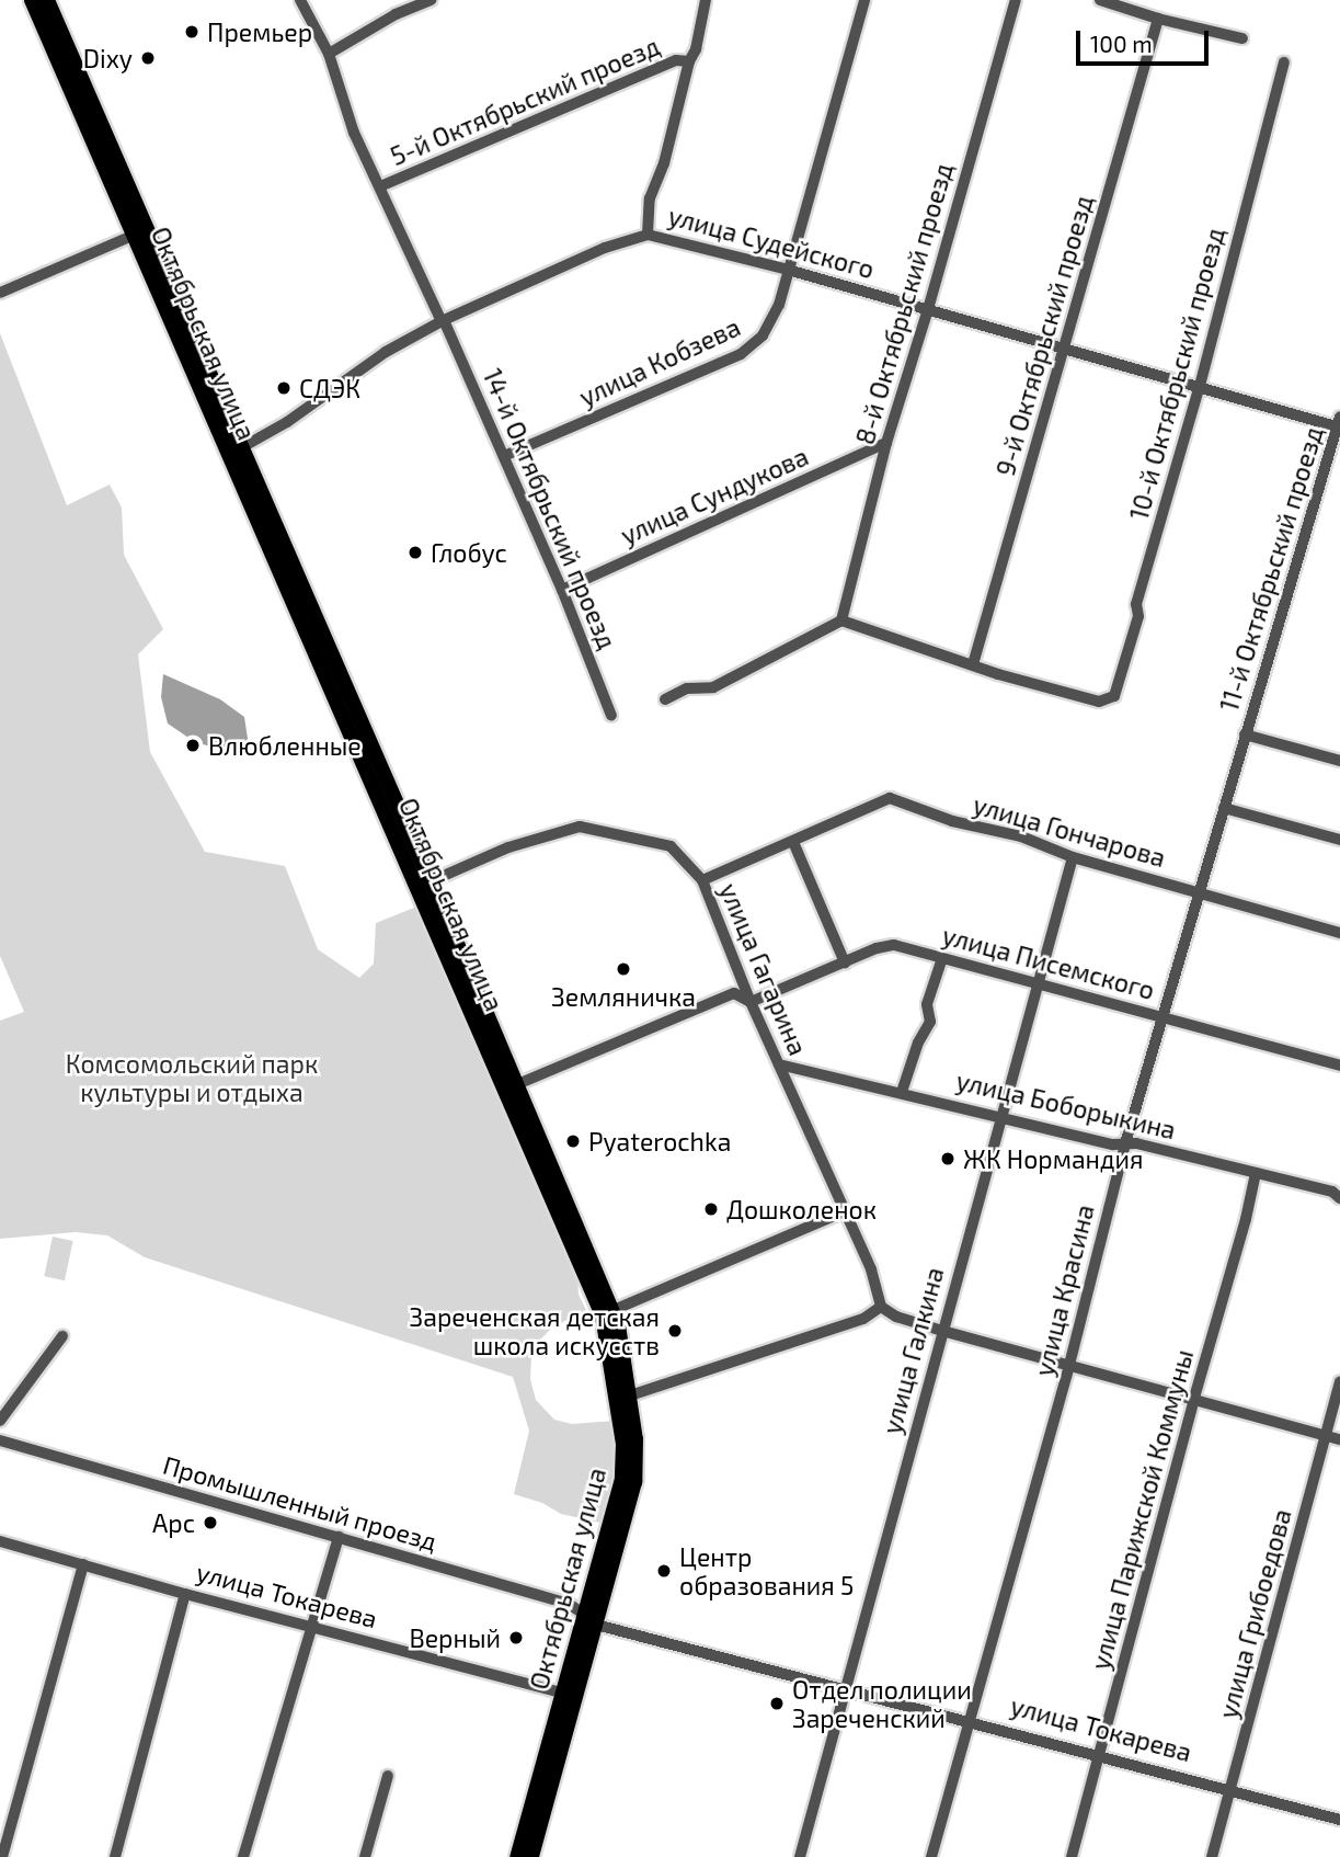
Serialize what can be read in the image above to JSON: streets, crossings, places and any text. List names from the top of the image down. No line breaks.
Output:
{"streets":{"main road":["Октябрьская улица"],"street":["5-й Октябрьский проезд","улица Судейского","8-й Октябрьский проезд","9-й Октябрьский проезд","улица Кобзева","10-й Октябрьский проезд","улица Сундукова","14-й Октябрьский проезд","11-й Октябрьский проезд","улица Гончарова","улица Писемского","улица Гагарина","улица Боборыкина","улица Красина","улица Галкина","Промышленный проезд","улица Парижской Коммуны","улица Токарева","улица Грибоедова"]},"crossings":[["5-й Октябрьский проезд","14-й Октябрьский проезд"],["улица Судейского","8-й Октябрьский проезд"],["улица Судейского","Октябрьская улица"],["улица Судейского","9-й Октябрьский проезд"],["улица Судейского","улица Кобзева"],["улица Судейского","10-й Октябрьский проезд"],["улица Судейского","14-й Октябрьский проезд"],["улица Судейского","11-й Октябрьский проезд"],["8-й Октябрьский проезд","улица Сундукова"],["Октябрьская улица","улица Гагарина"],["Октябрьская улица","Промышленный проезд"],["Октябрьская улица","улица Токарева"],["9-й Октябрьский проезд","10-й Октябрьский проезд"],["улица Кобзева","14-й Октябрьский проезд"],["улица Сундукова","14-й Октябрьский проезд"],["11-й Октябрьский проезд","улица Красина"],["улица Гончарова","улица Гагарина"],["улица Гончарова","улица Красина"],["улица Гончарова","улица Галкина"],["улица Писемского","улица Гагарина"],["улица Писемского","улица Красина"],["улица Писемского","улица Галкина"],["улица Гагарина","улица Боборыкина"],["улица Боборыкина","улица Красина"],["улица Боборыкина","улица Галкина"],["улица Боборыкина","улица Парижской Коммуны"],["улица Красина","улица Токарева"],["улица Галкина","улица Токарева"],["Промышленный проезд","улица Токарева"],["улица Парижской Коммуны","улица Токарева"],["улица Токарева","улица Грибоедова"]],"parks":["Комсомольский парк культуры и отдыха"],"places":["Премьер","Dixy","СДЭК","Глобус","Влюбленные","Земляничка","Pyaterochka","ЖК Нормандия","Дошколенок","Зареченская детская школа искусств","Арс","Центр образования 5","Верный","Отдел полиции Зареченский"],"scale_bar":"100 m"}
